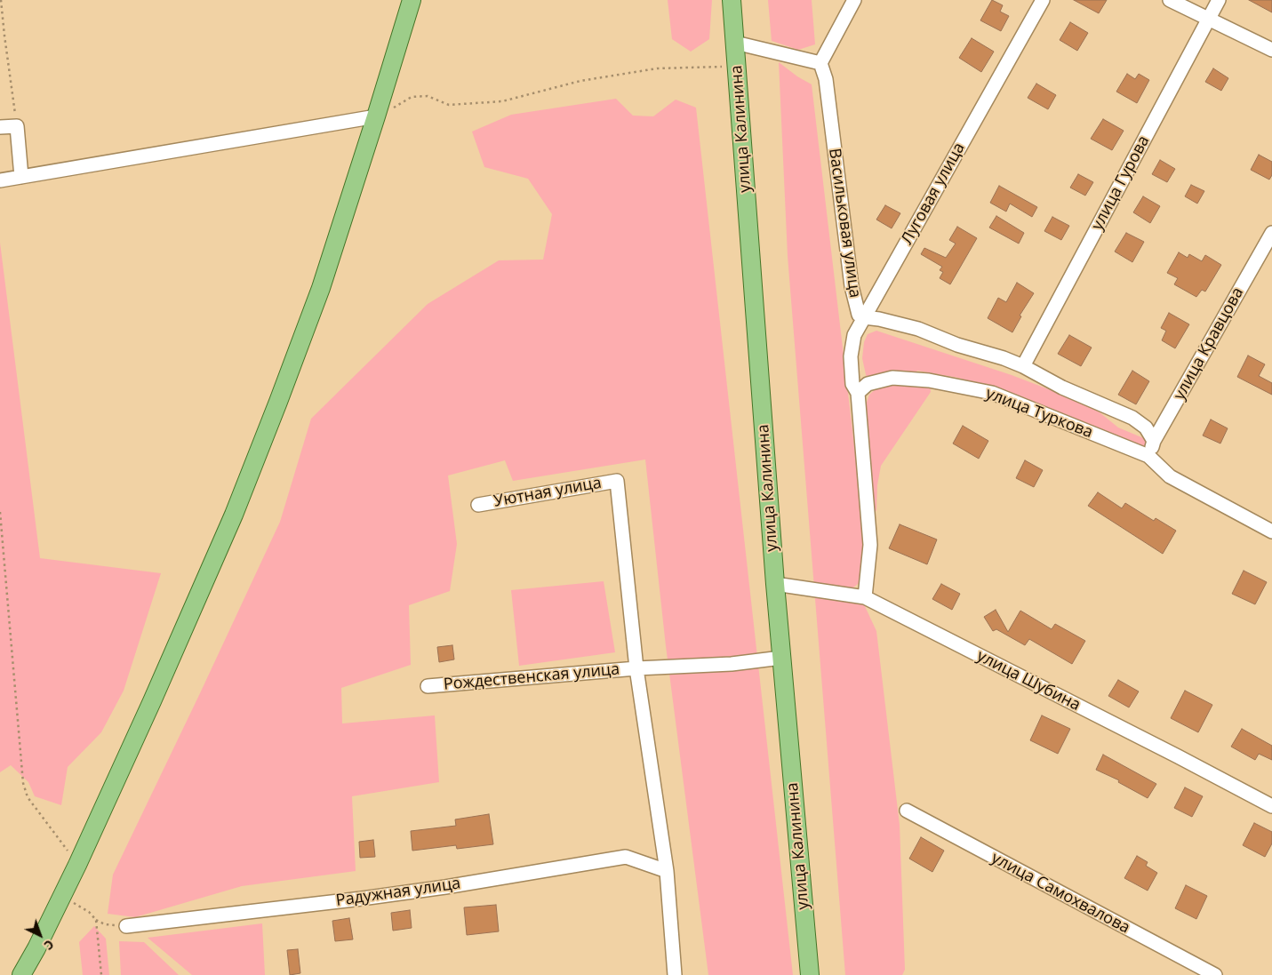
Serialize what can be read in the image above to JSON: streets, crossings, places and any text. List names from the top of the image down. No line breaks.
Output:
{"streets":{"main road":["улица Калинина"],"street":["улица Гурова","Луговая улица","Васильковая улица","улица Кравцова","улица Туркова","Уютная улица","Рождественская улица","улица Шубина","Радужная улица","улица Самохвалова"]},"crossings":[["улица Калинина","Рождественская улица"],["улица Калинина","улица Шубина"],["улица Гурова","Васильковая улица"],["Луговая улица","Васильковая улица"],["Луговая улица","улица Туркова"],["Васильковая улица","улица Кравцова"],["улица Кравцова","улица Туркова"],["Уютная улица","Рождественская улица"]],"north":"bottom right"}
